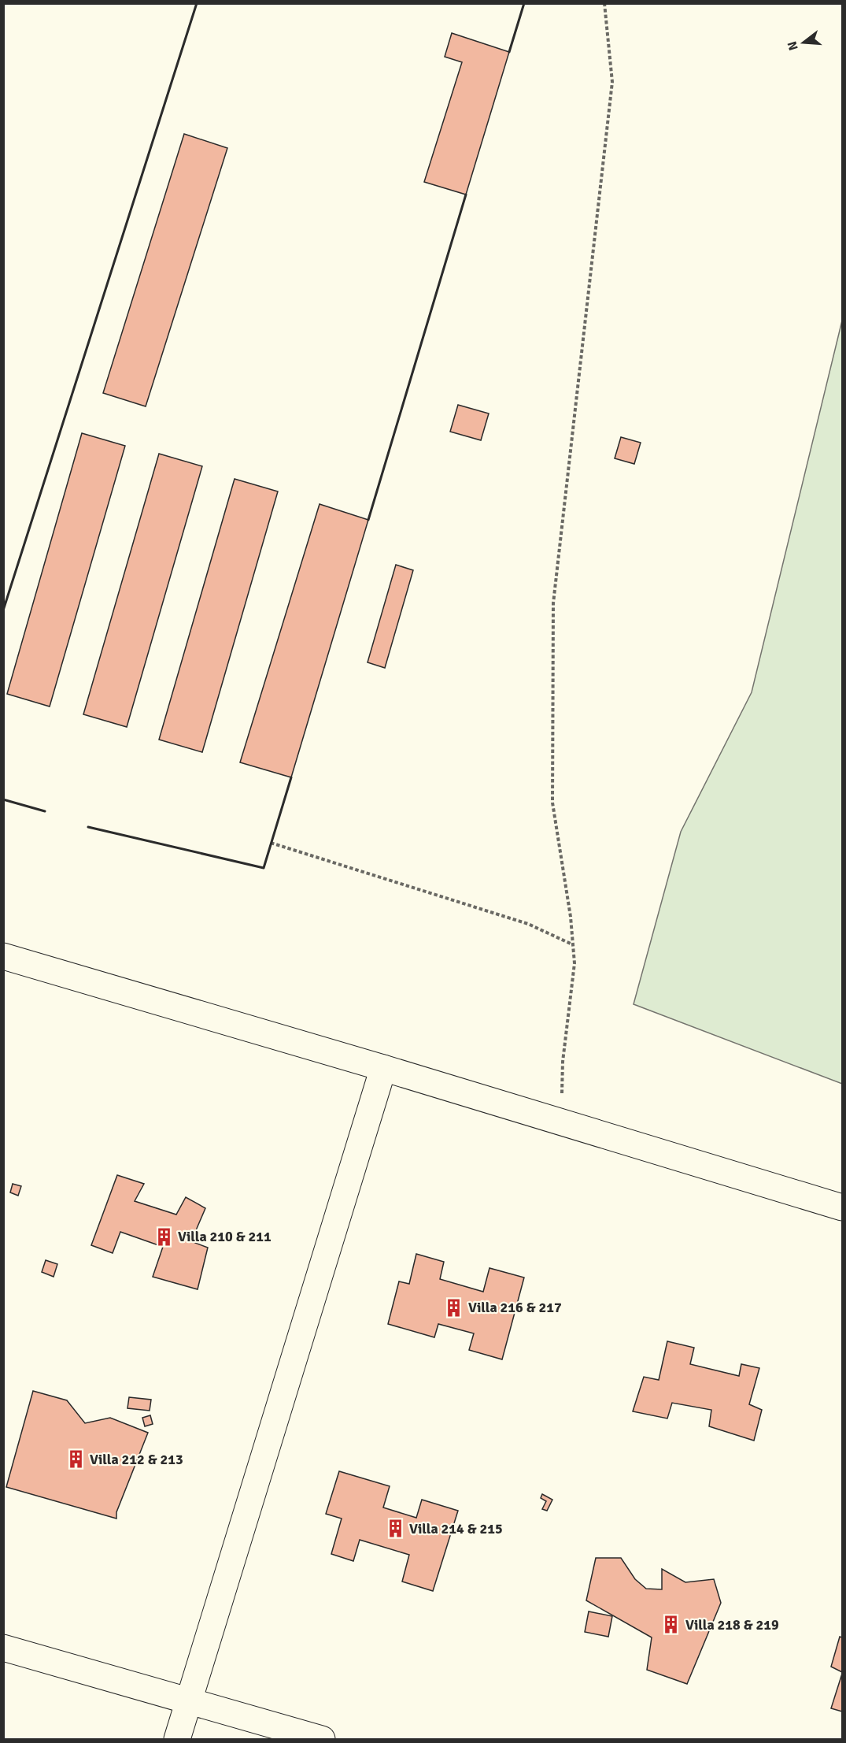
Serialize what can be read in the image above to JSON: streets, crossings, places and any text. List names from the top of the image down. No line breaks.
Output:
{"places":{"building":["Villa 210 & 211","Villa 216 & 217","Villa 212 & 213","Villa 214 & 215","Villa 218 & 219"]},"north":"left"}
